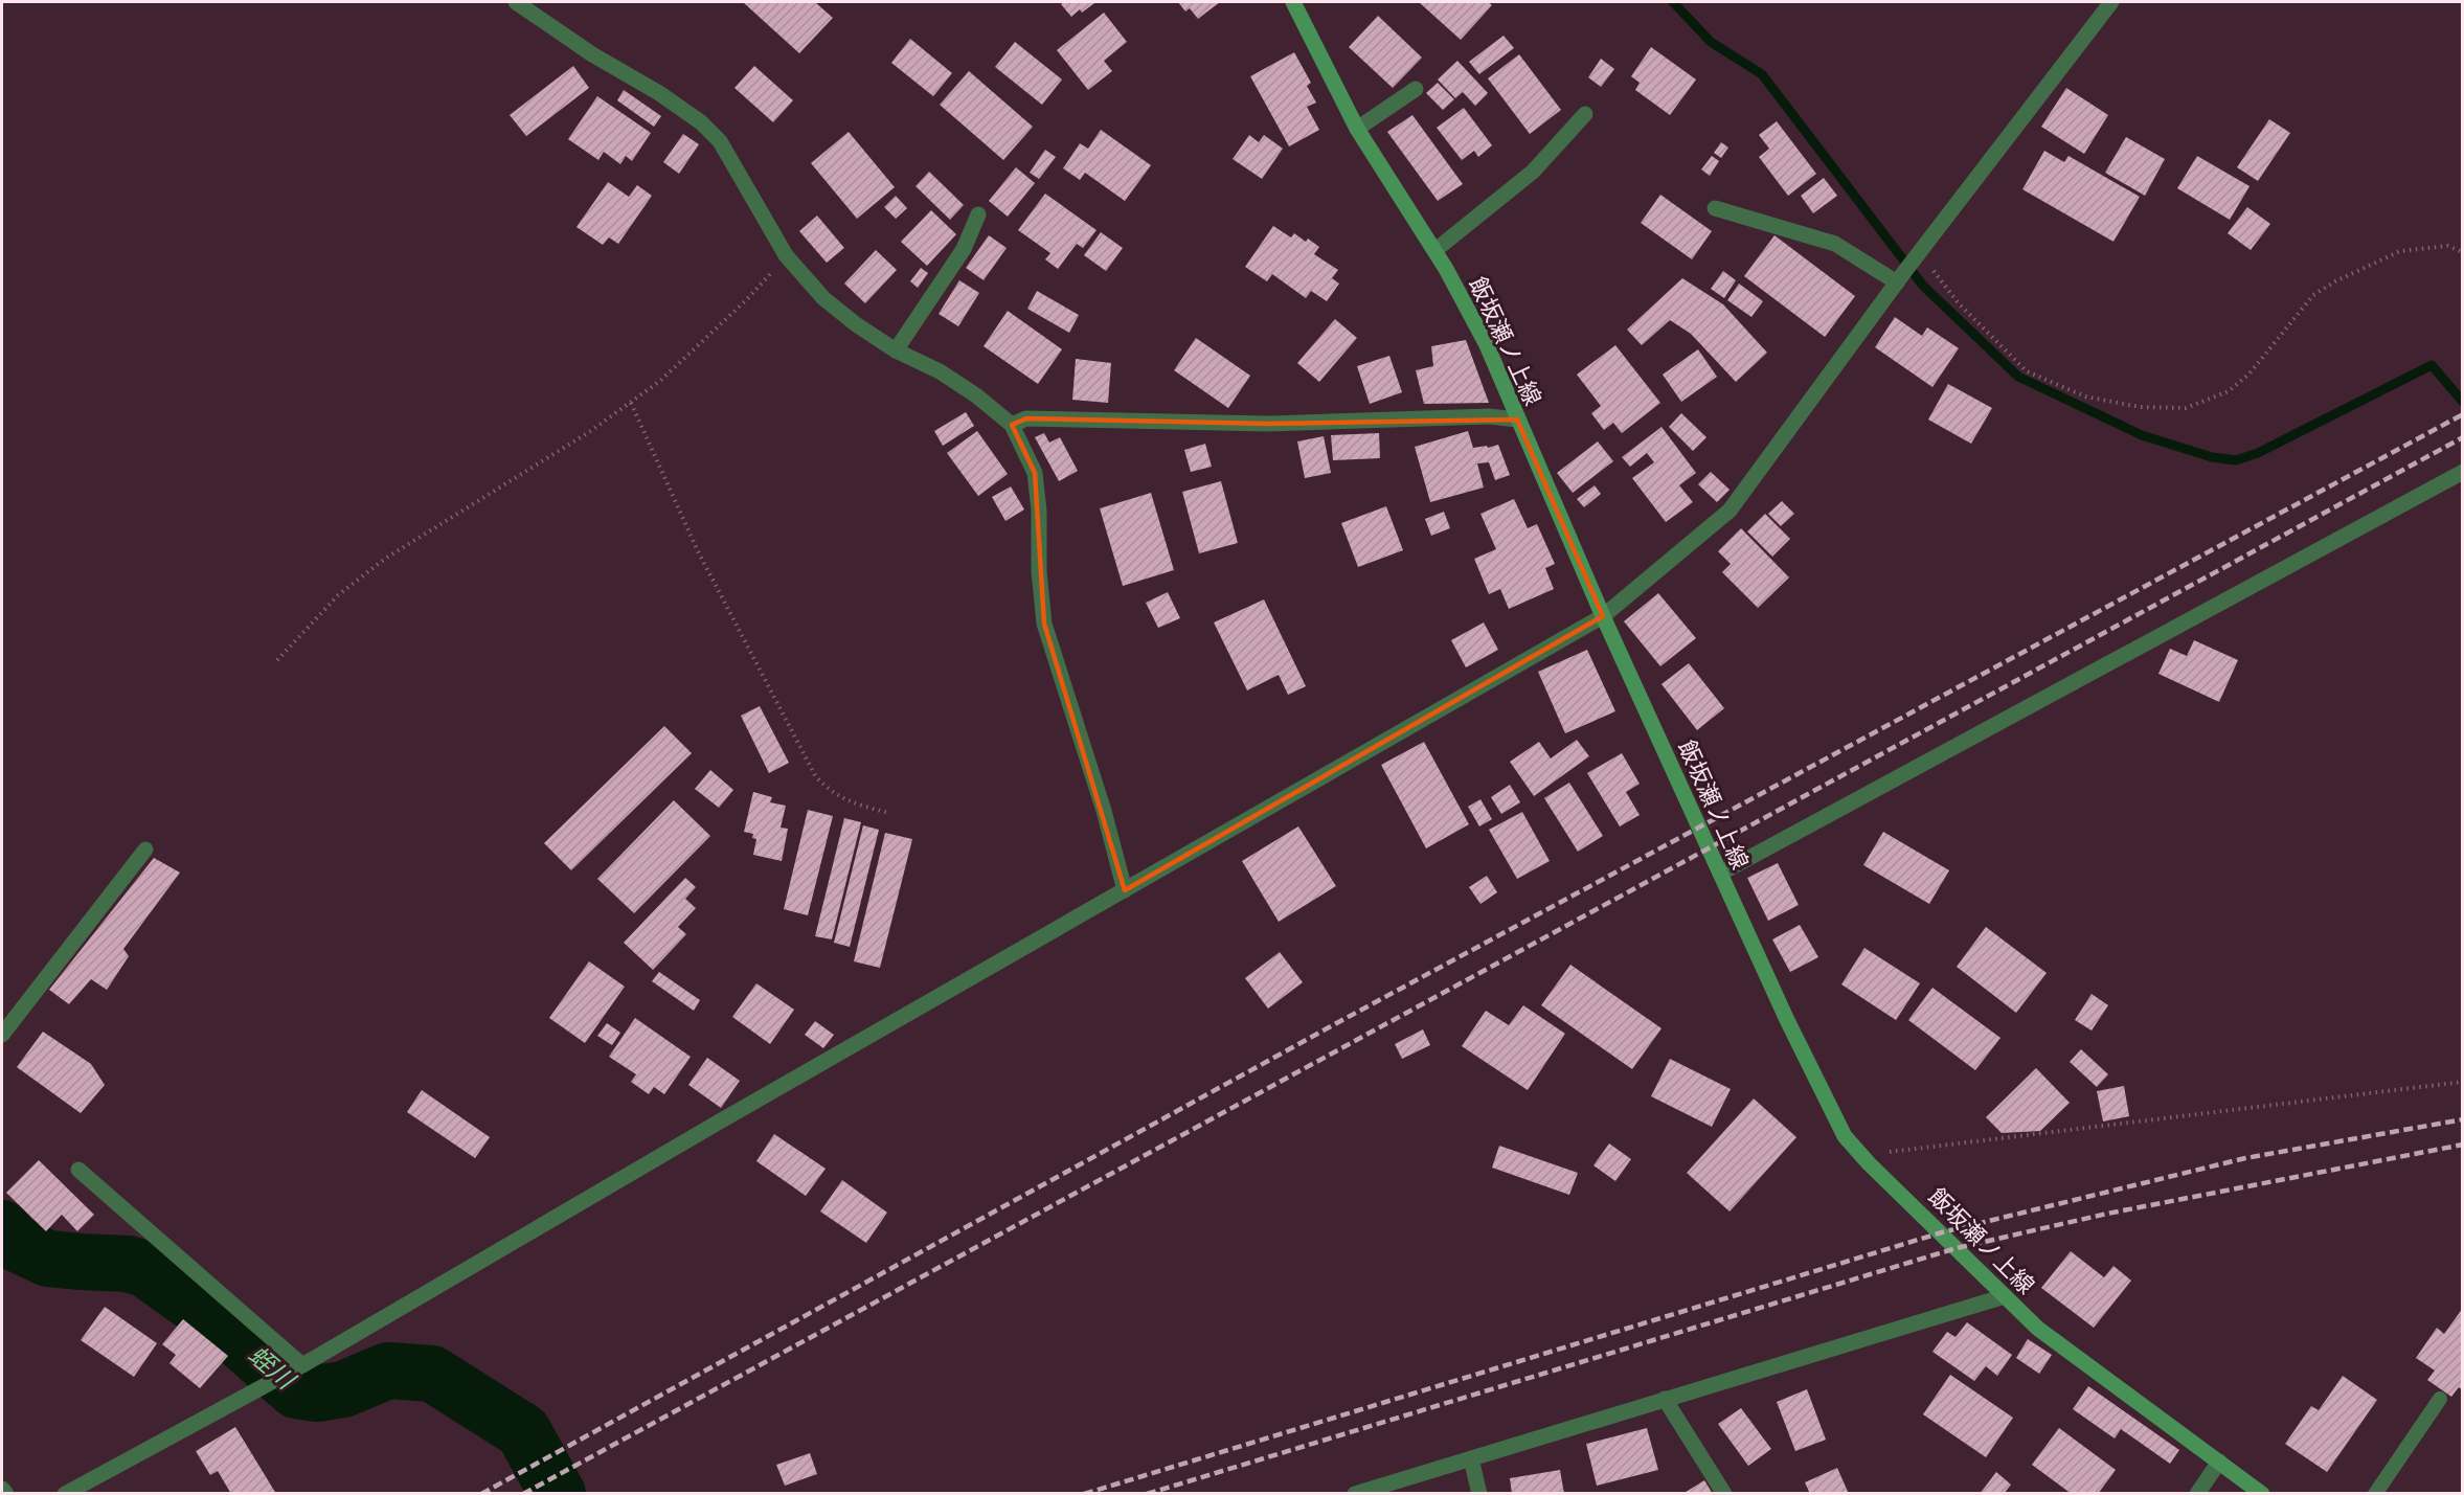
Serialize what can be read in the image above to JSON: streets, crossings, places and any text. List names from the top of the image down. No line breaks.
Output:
{"streets":{"main road":["飯坂瀬ノ上線"]},"water":["蛭川"]}
